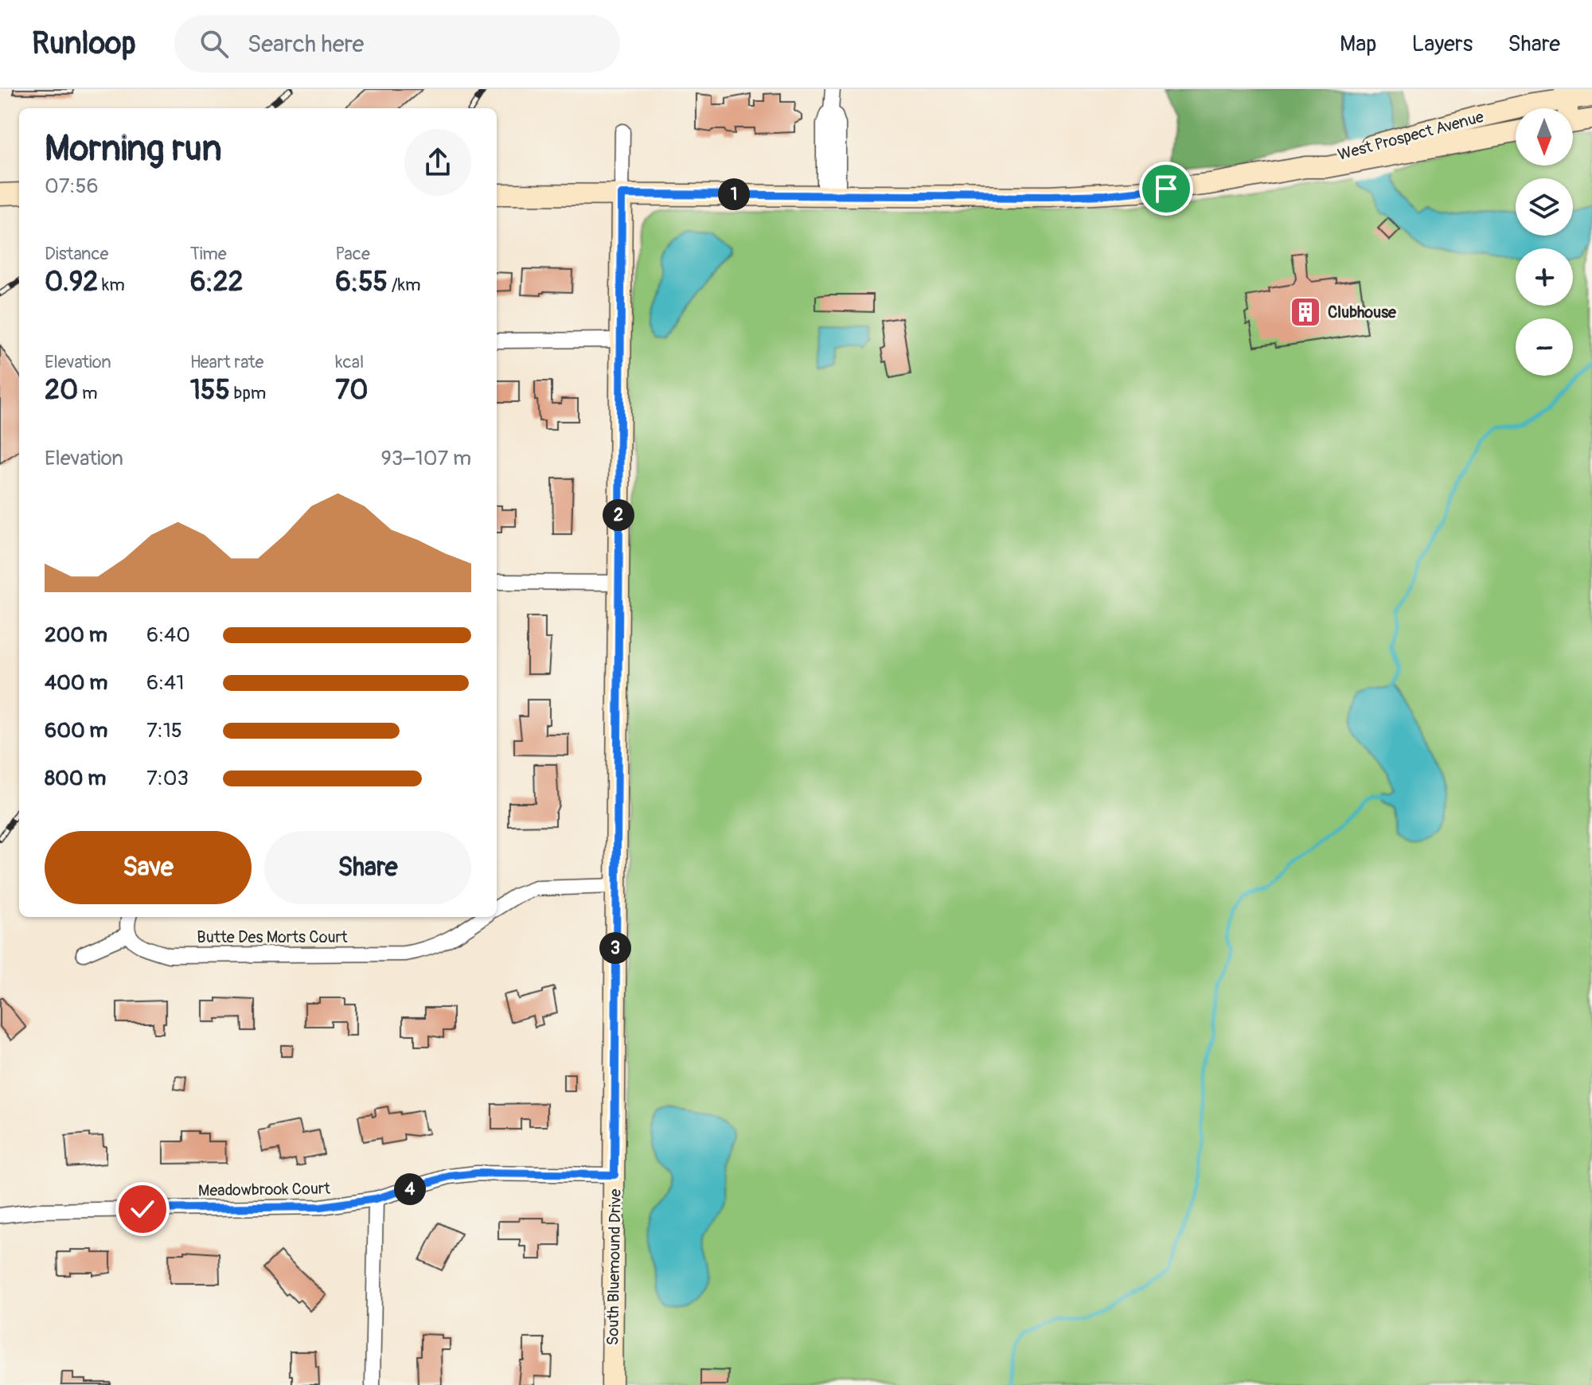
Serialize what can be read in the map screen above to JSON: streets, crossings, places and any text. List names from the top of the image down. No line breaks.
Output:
{"streets":{"main road":["West Prospect Avenue","South Bluemound Drive"],"street":["Butte Des Morts Court","Meadowbrook Court"]},"crossings":[["West Prospect Avenue","South Bluemound Drive"],["Meadowbrook Court","South Bluemound Drive"]],"places":{"building":["Clubhouse"]},"north":"bottom","page":{"header":"Runloop","search":"Search here","nav":["Map","Layers","Share"],"map_buttons":["+","−"],"heading":["Morning run","07:56"],"pins":["1","2","3","4"],"stats":[["Distance","0.92 km"],["Time","6:22"],["Pace","6:55 /km"],["Elevation","20 m"],["Heart rate","155 bpm"],["kcal","70"]],"chart":["Elevation","93–107 m"],"list":[{"name":"200 m","note":"6:40"},{"name":"400 m","note":"6:41"},{"name":"600 m","note":"7:15"},{"name":"800 m","note":"7:03"}],"buttons":["Save","Share"]}}
